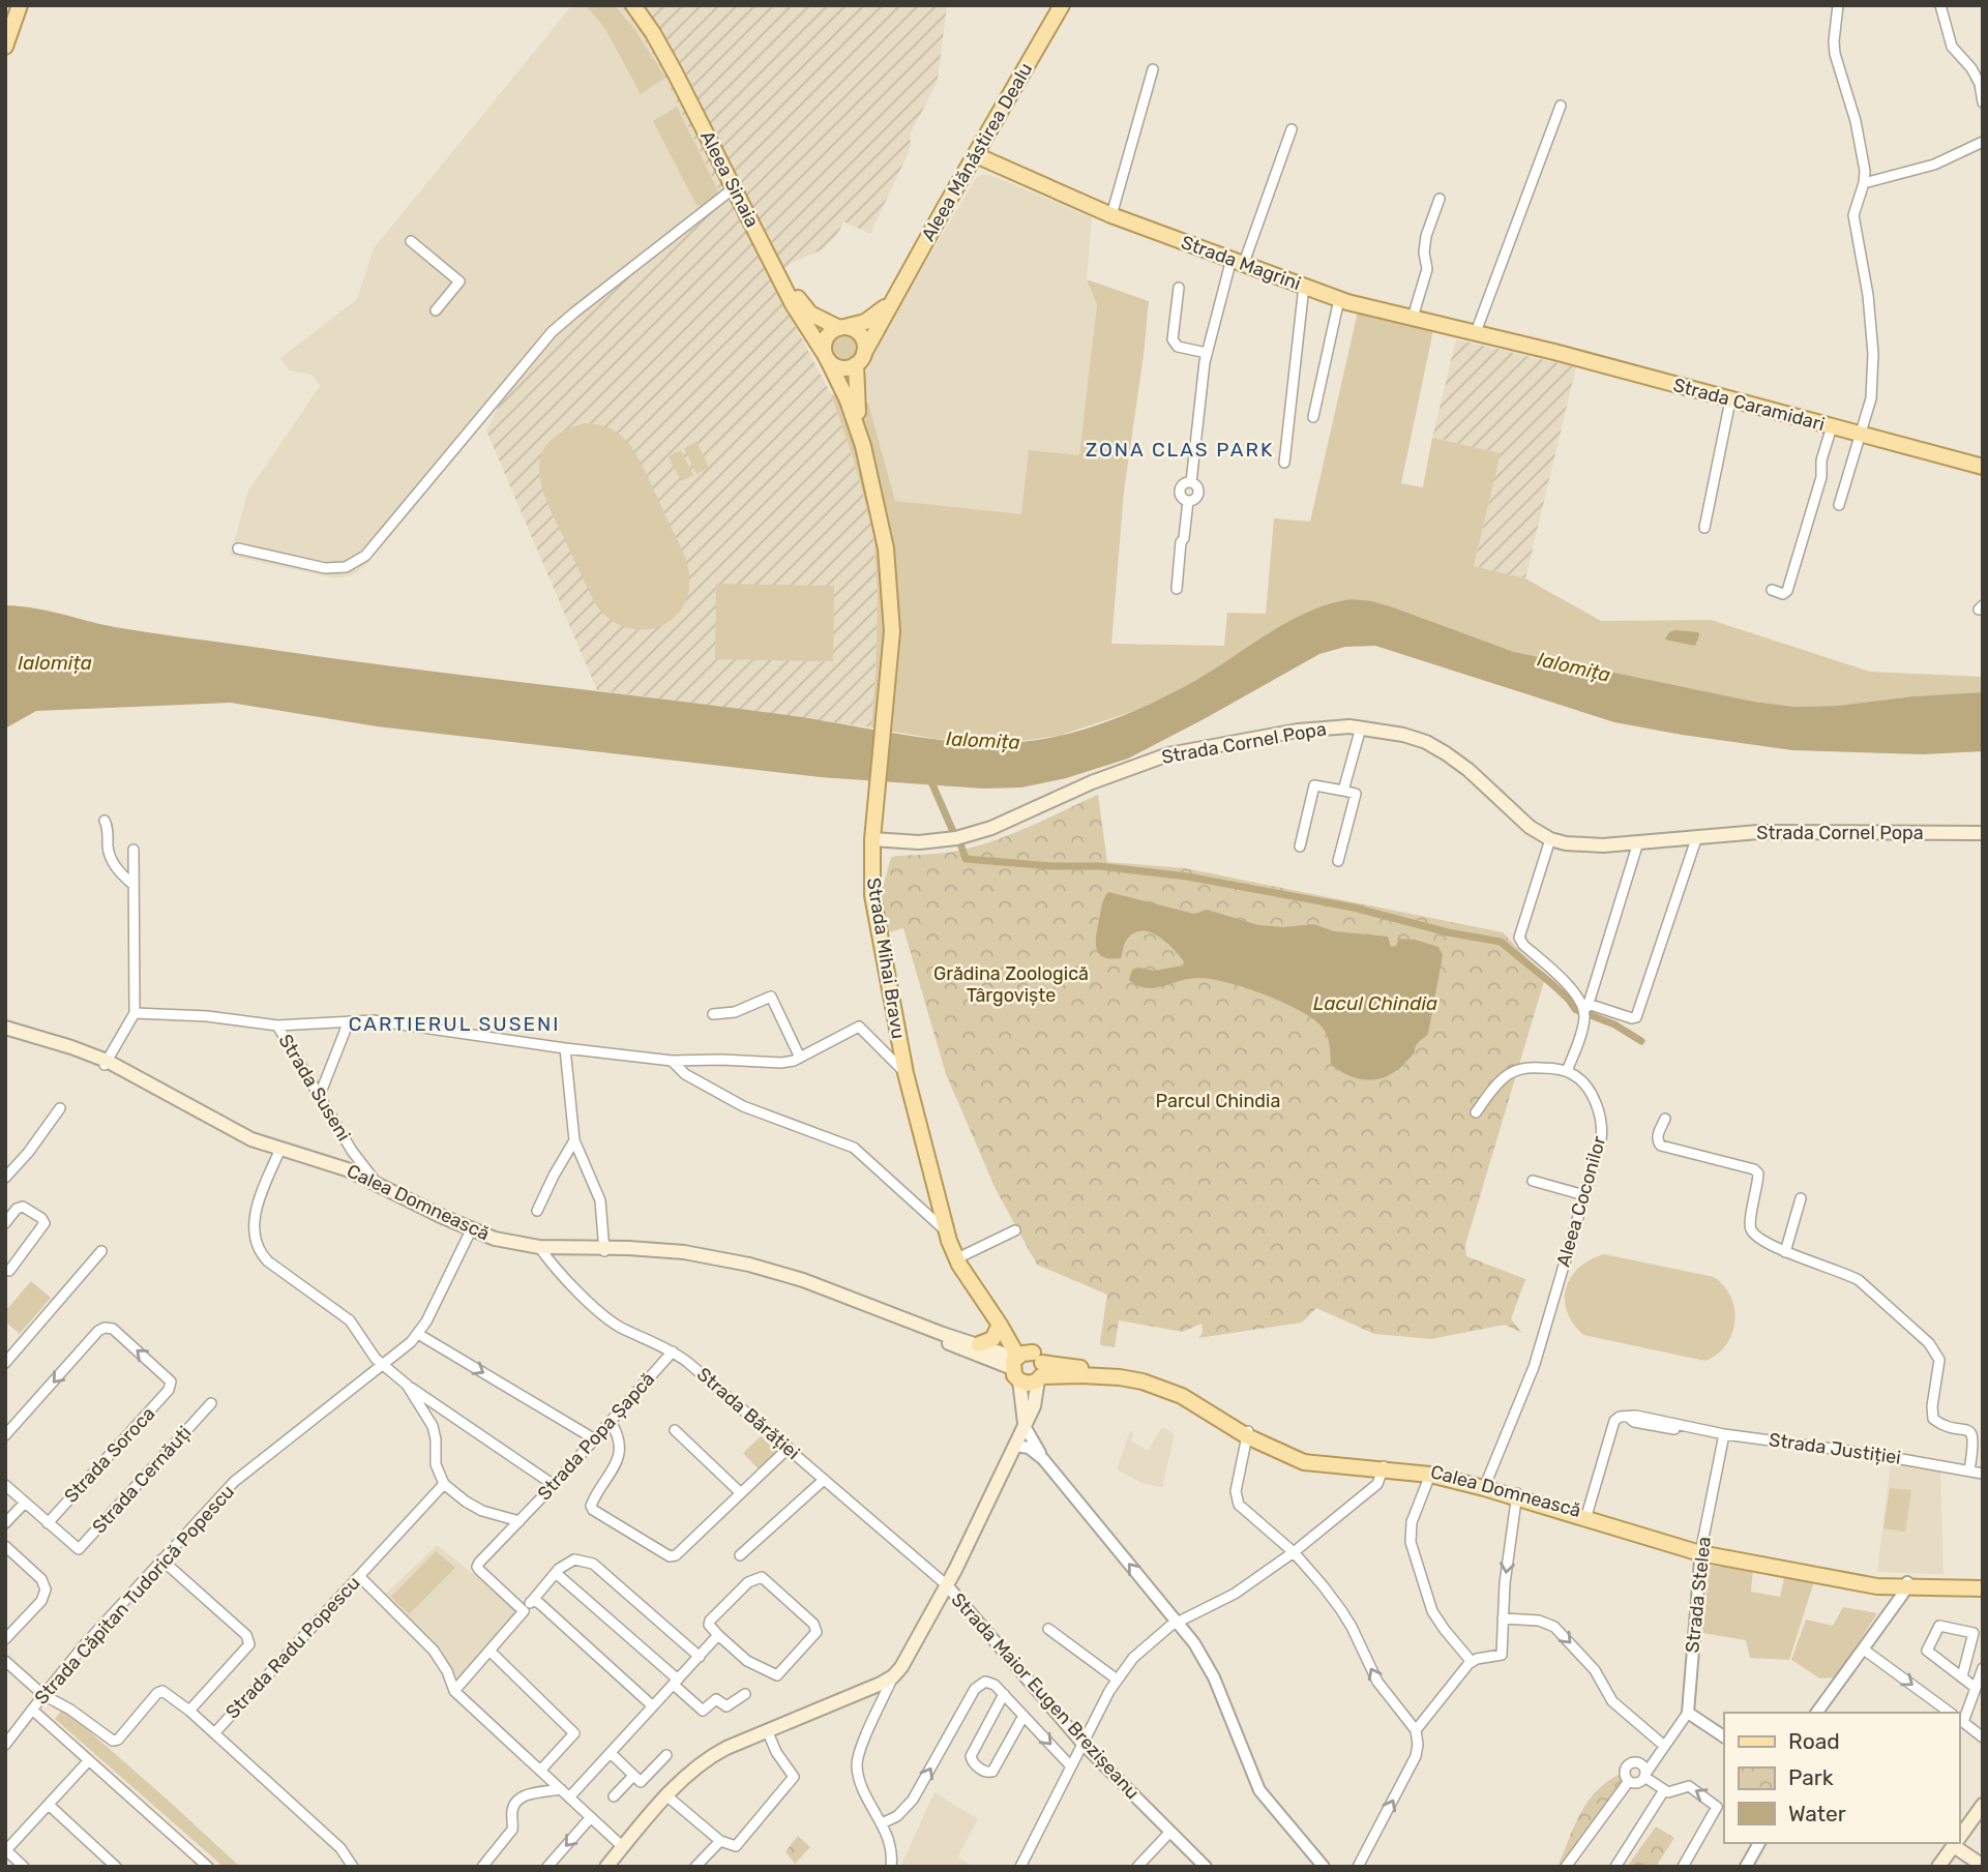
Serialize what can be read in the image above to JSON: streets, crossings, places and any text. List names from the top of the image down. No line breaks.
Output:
{"streets":{"main road":["Aleea Mănăstirea Dealu","Aleea Sinaia","Strada Magrini","Strada Caramidari","Strada Cornel Popa","Strada Mihai Bravu","Calea Domnească"],"street":["Strada Suseni","Aleea Coconilor","Strada Bărăției","Strada Popa Șapcă","Strada Justiției","Strada Soroca","Strada Cernăuți","Strada Căpitan Tudorică Popescu","Strada Stelea","Strada Radu Popescu","Strada Maior Eugen Brezișeanu"]},"crossings":[["Aleea Mănăstirea Dealu","Aleea Sinaia"],["Aleea Mănăstirea Dealu","Strada Magrini"],["Aleea Mănăstirea Dealu","Strada Mihai Bravu"],["Aleea Sinaia","Strada Mihai Bravu"],["Strada Magrini","Strada Caramidari"],["Strada Cornel Popa","Strada Mihai Bravu"],["Strada Suseni","Calea Domnească"],["Aleea Coconilor","Calea Domnească"],["Calea Domnească","Strada Bărăției"],["Calea Domnească","Strada Justiției"],["Calea Domnească","Strada Căpitan Tudorică Popescu"],["Calea Domnească","Strada Stelea"],["Strada Bărăției","Strada Popa Șapcă"],["Strada Bărăției","Strada Maior Eugen Brezișeanu"],["Strada Justiției","Strada Stelea"],["Strada Soroca","Strada Cernăuți"]],"districts":["ZONA CLAS PARK","CARTIERUL SUSENI"],"water":["Ialomița","Lacul Chindia"],"parks":["Grădina Zoologică Târgoviște","Parcul Chindia"],"legend":["Road","Park","Water"]}
